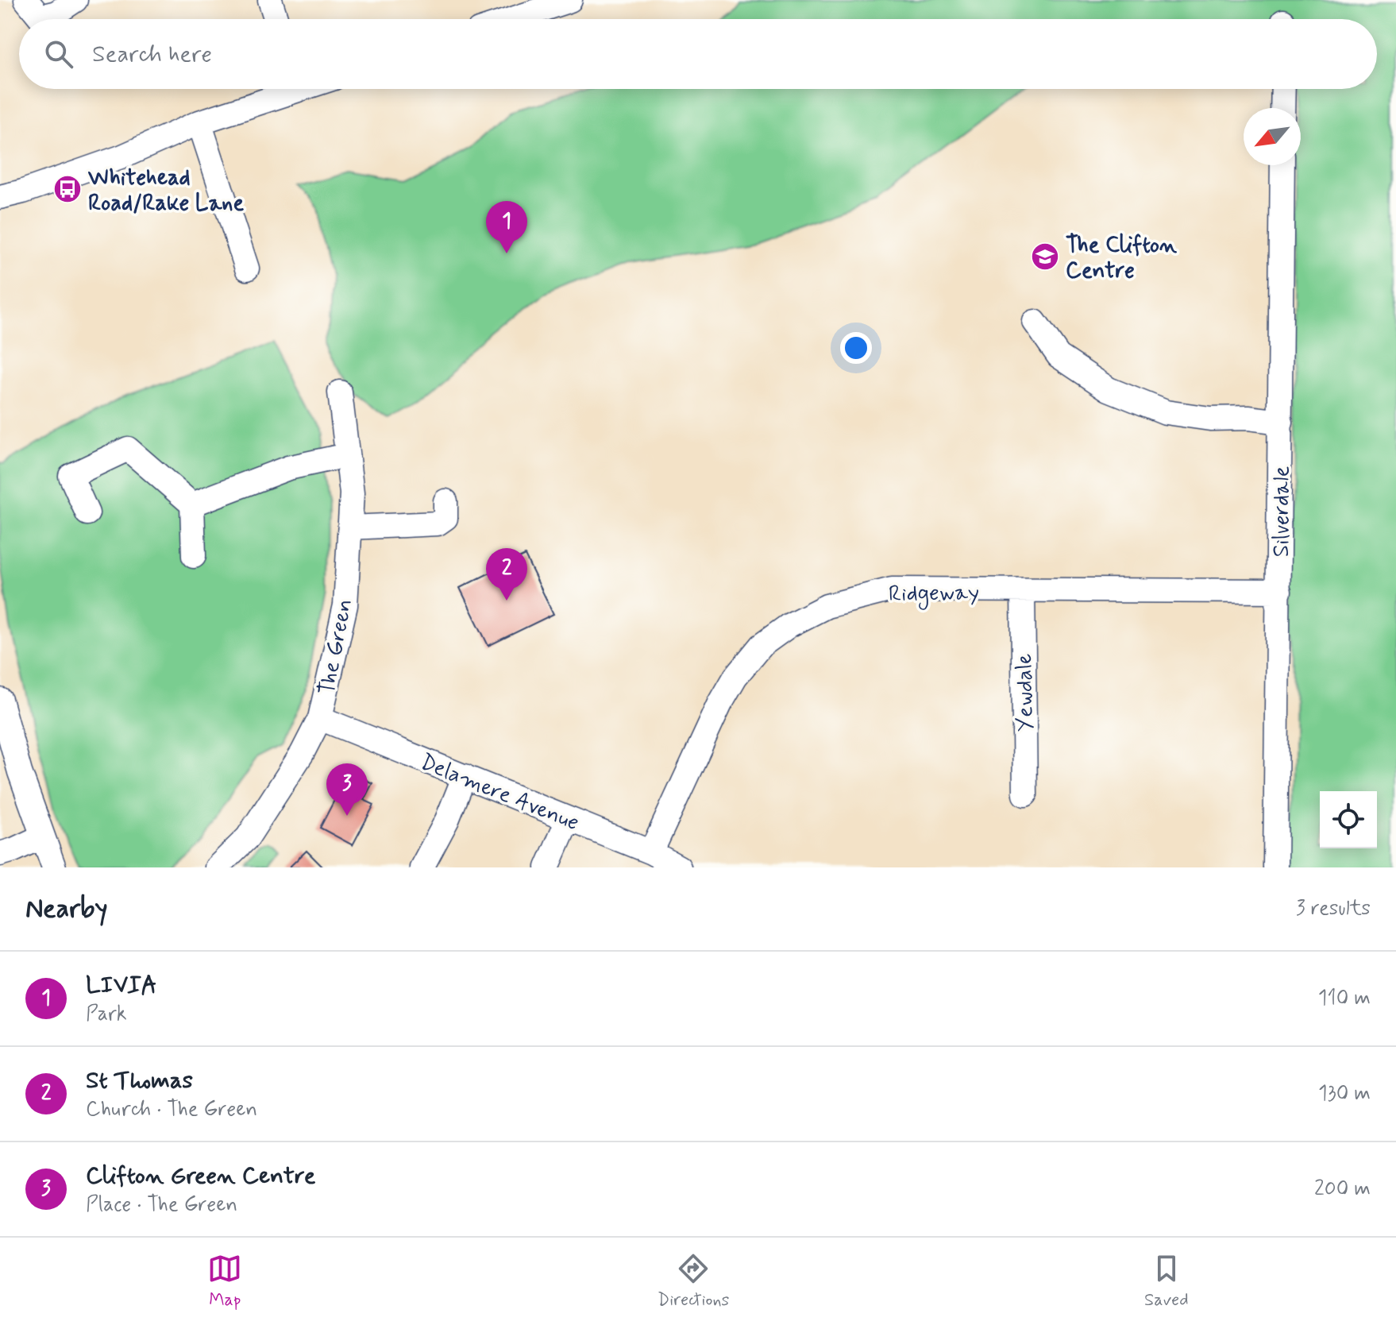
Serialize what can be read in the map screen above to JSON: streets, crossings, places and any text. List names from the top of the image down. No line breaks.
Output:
{"streets":{"street":["Silverdale","Ridgeway","The Green","Yewdale","Delamere Avenue"]},"crossings":[["Silverdale","Ridgeway"],["Ridgeway","Yewdale"],["Ridgeway","Delamere Avenue"],["The Green","Delamere Avenue"]],"places":{"bus stop":["Whitehead Road/Rake Lane"],"school or university":["The Clifton Centre"]},"north":"bottom left","page":{"search":"Search here","pins":["1","2","3"],"heading":["Nearby","3 results"],"list":[{"mark":"1","name":"LIVIA","note":"Park","value":"110 m"},{"mark":"2","name":"St Thomas","note":"Church · The Green","value":"130 m"},{"mark":"3","name":"Clifton Green Centre","note":"Place · The Green","value":"200 m"}],"nav":["Map","Directions","Saved"]}}
